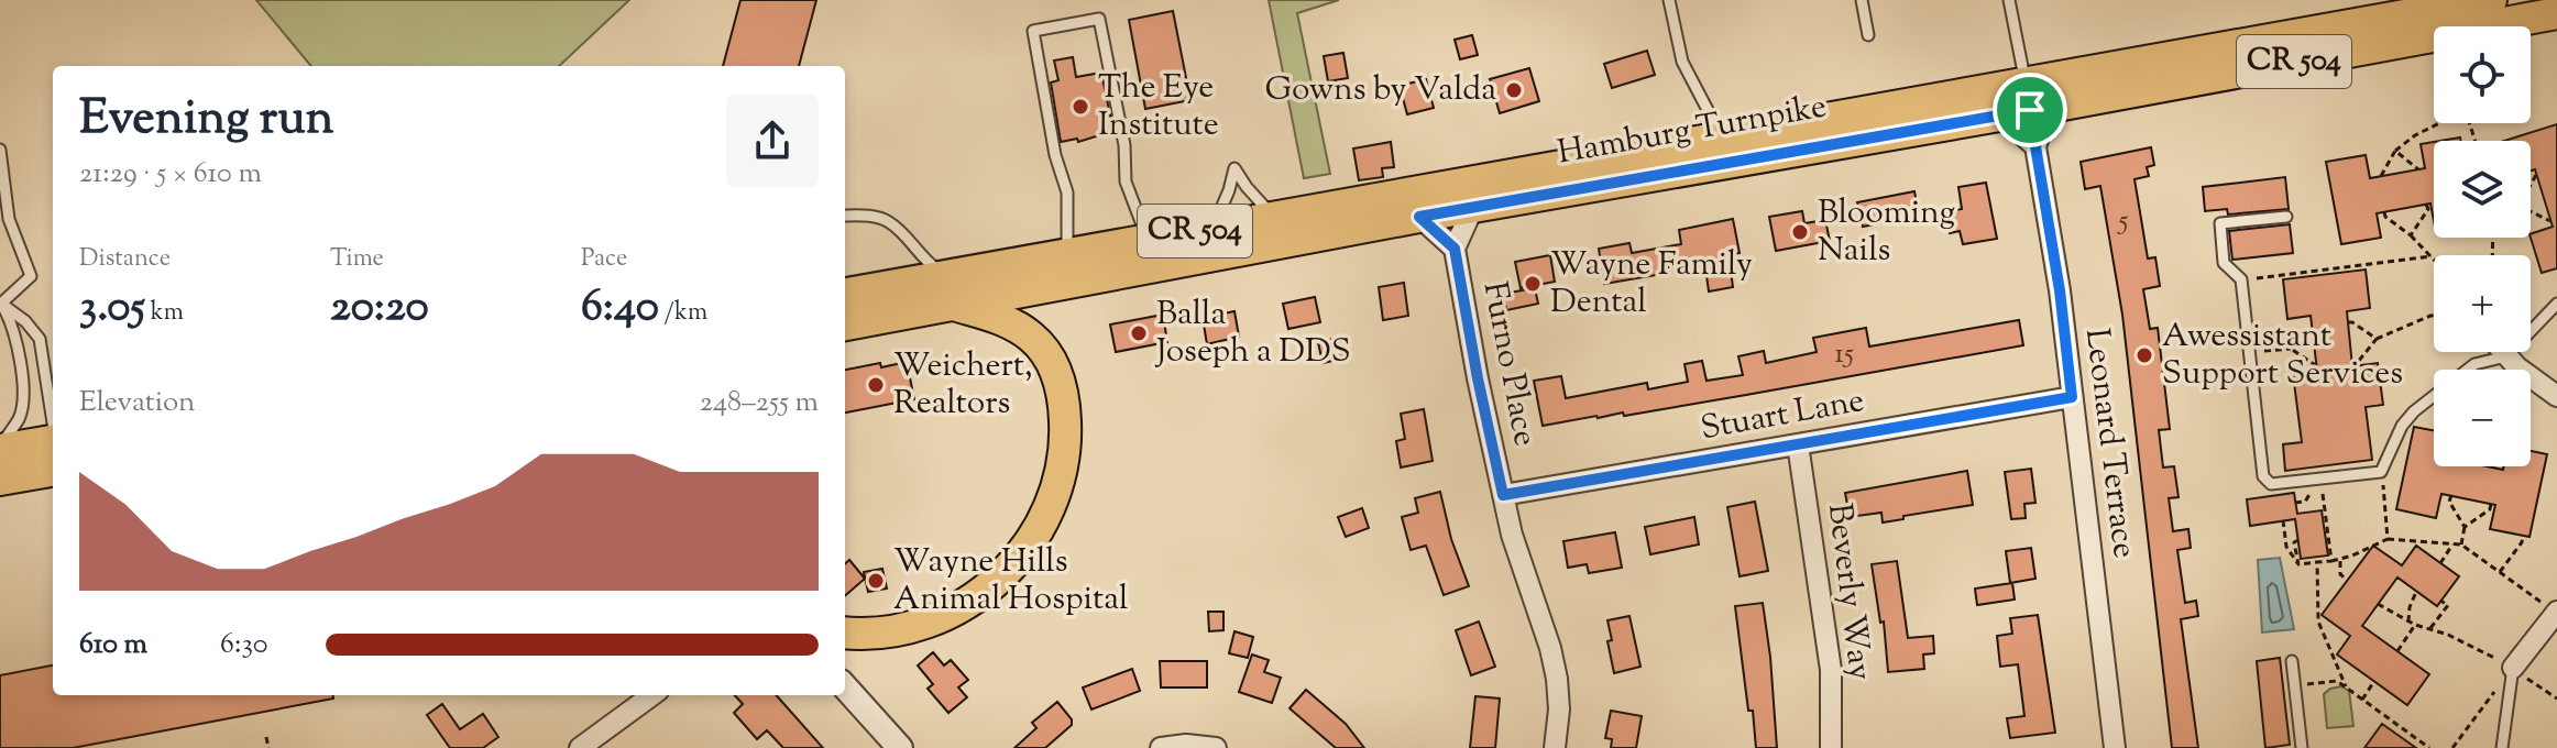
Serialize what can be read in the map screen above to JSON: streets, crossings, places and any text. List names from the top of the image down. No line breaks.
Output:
{"streets":{"main road":["CR 504","Hamburg Turnpike"],"street":["Furno Place","Stuart Lane","Leonard Terrace","Beverly Way"]},"crossings":[["CR 504","Hamburg Turnpike"],["CR 504","Leonard Terrace"],["Hamburg Turnpike","Furno Place"],["Hamburg Turnpike","Leonard Terrace"],["Furno Place","Stuart Lane"],["Stuart Lane","Leonard Terrace"],["Stuart Lane","Beverly Way"]],"places":["Gowns by Valda","The Eye Institute","Blooming Nails","Wayne Family Dental","Balla Joseph a DDS","Awessistant Support Services","Weichert, Realtors","Wayne Hills Animal Hospital"],"house_numbers":["5","15"],"page":{"map_buttons":["+","−"],"heading":["Evening run","21:29 · 5 × 610 m"],"stats":[["Distance","3.05 km"],["Time","20:20"],["Pace","6:40 /km"]],"chart":["Elevation","248–255 m"],"list":[{"name":"610 m","note":"6:30"}]}}
